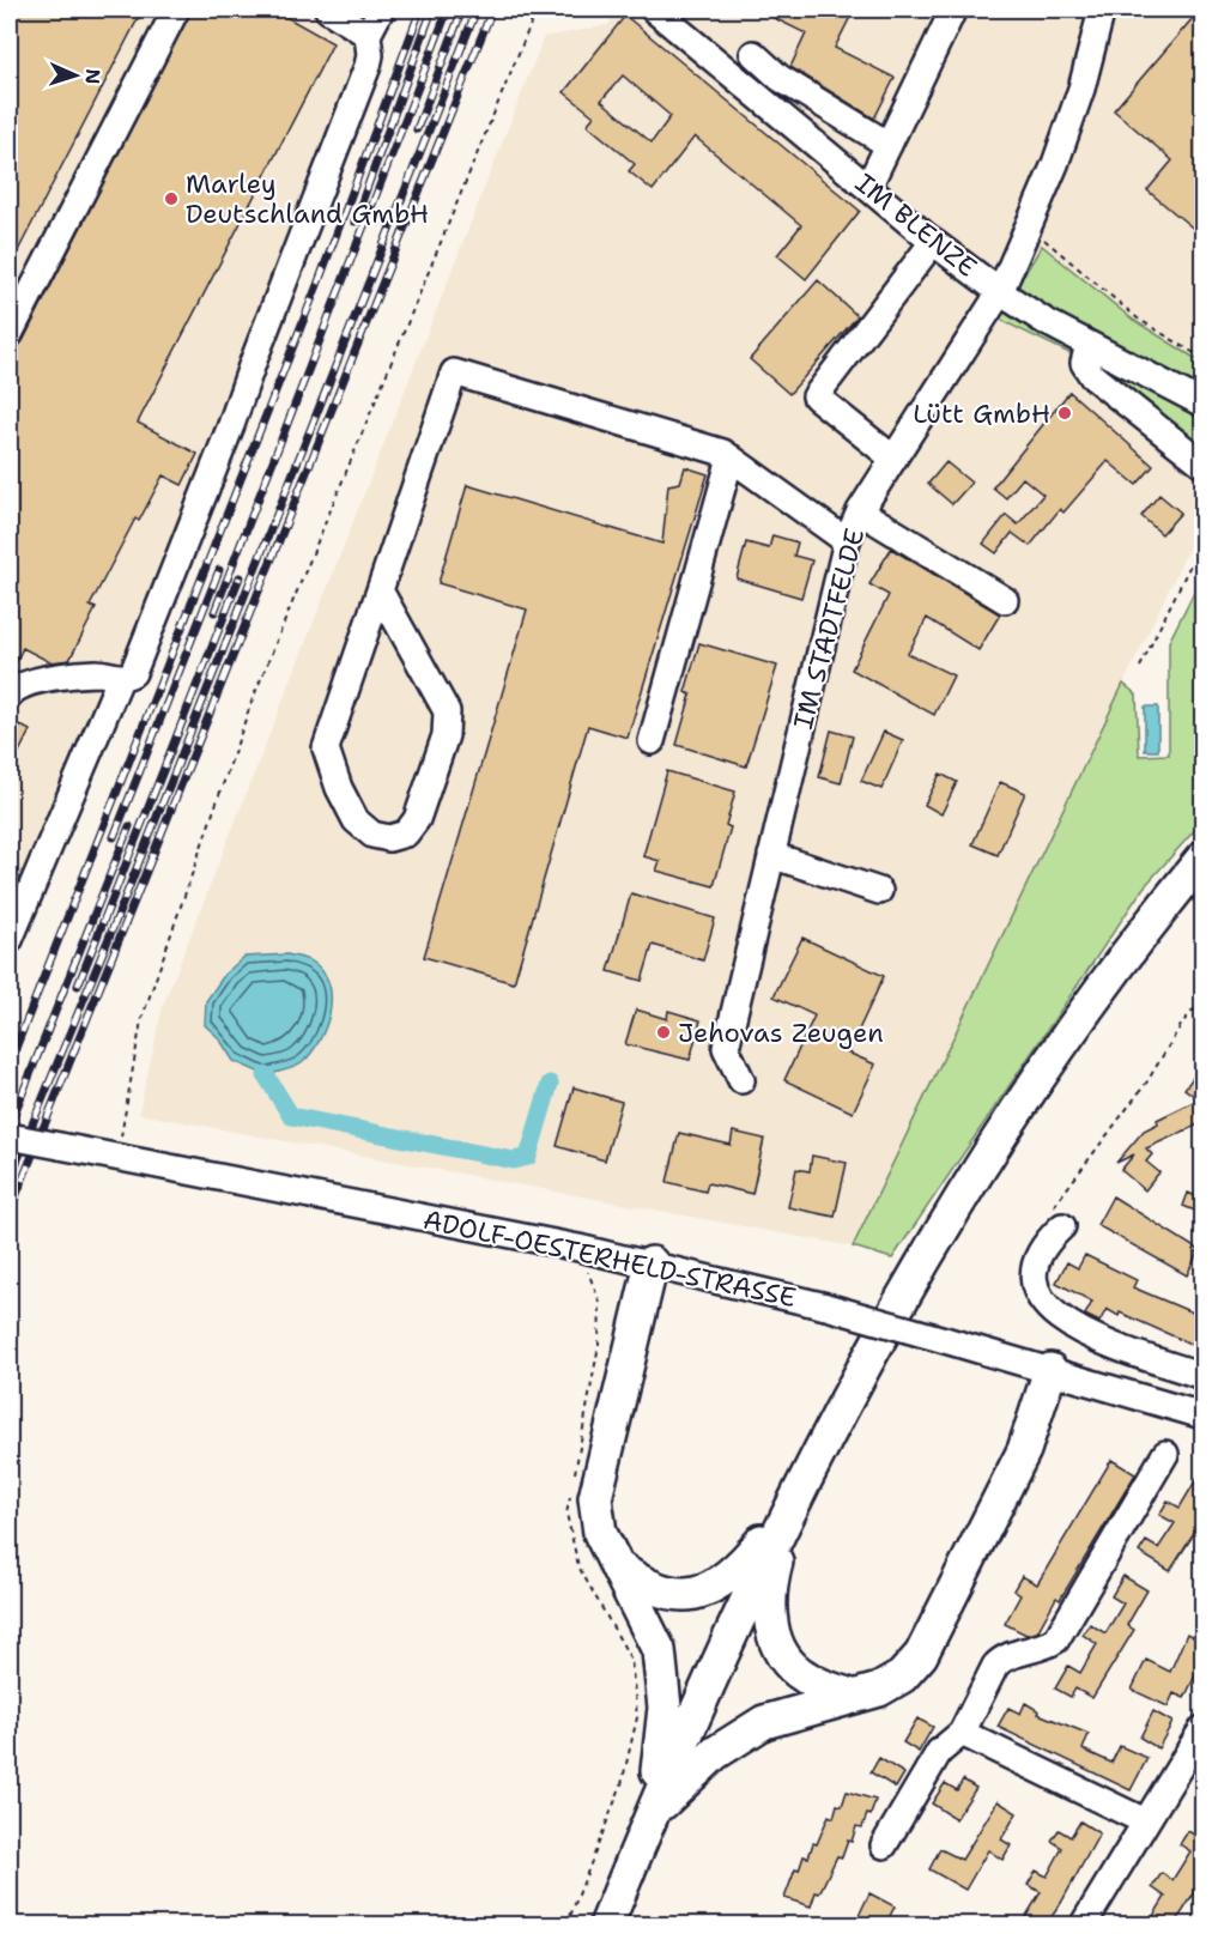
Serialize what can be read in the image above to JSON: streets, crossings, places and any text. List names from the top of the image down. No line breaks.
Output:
{"streets":{"street":["IM BLENZE","IM STADTFELDE","ADOLF-OESTERHELD-STRASSE"]},"crossings":[["IM BLENZE","IM STADTFELDE"]],"places":["Marley Deutschland GmbH","Lütt GmbH","Jehovas Zeugen"],"north":"right"}
